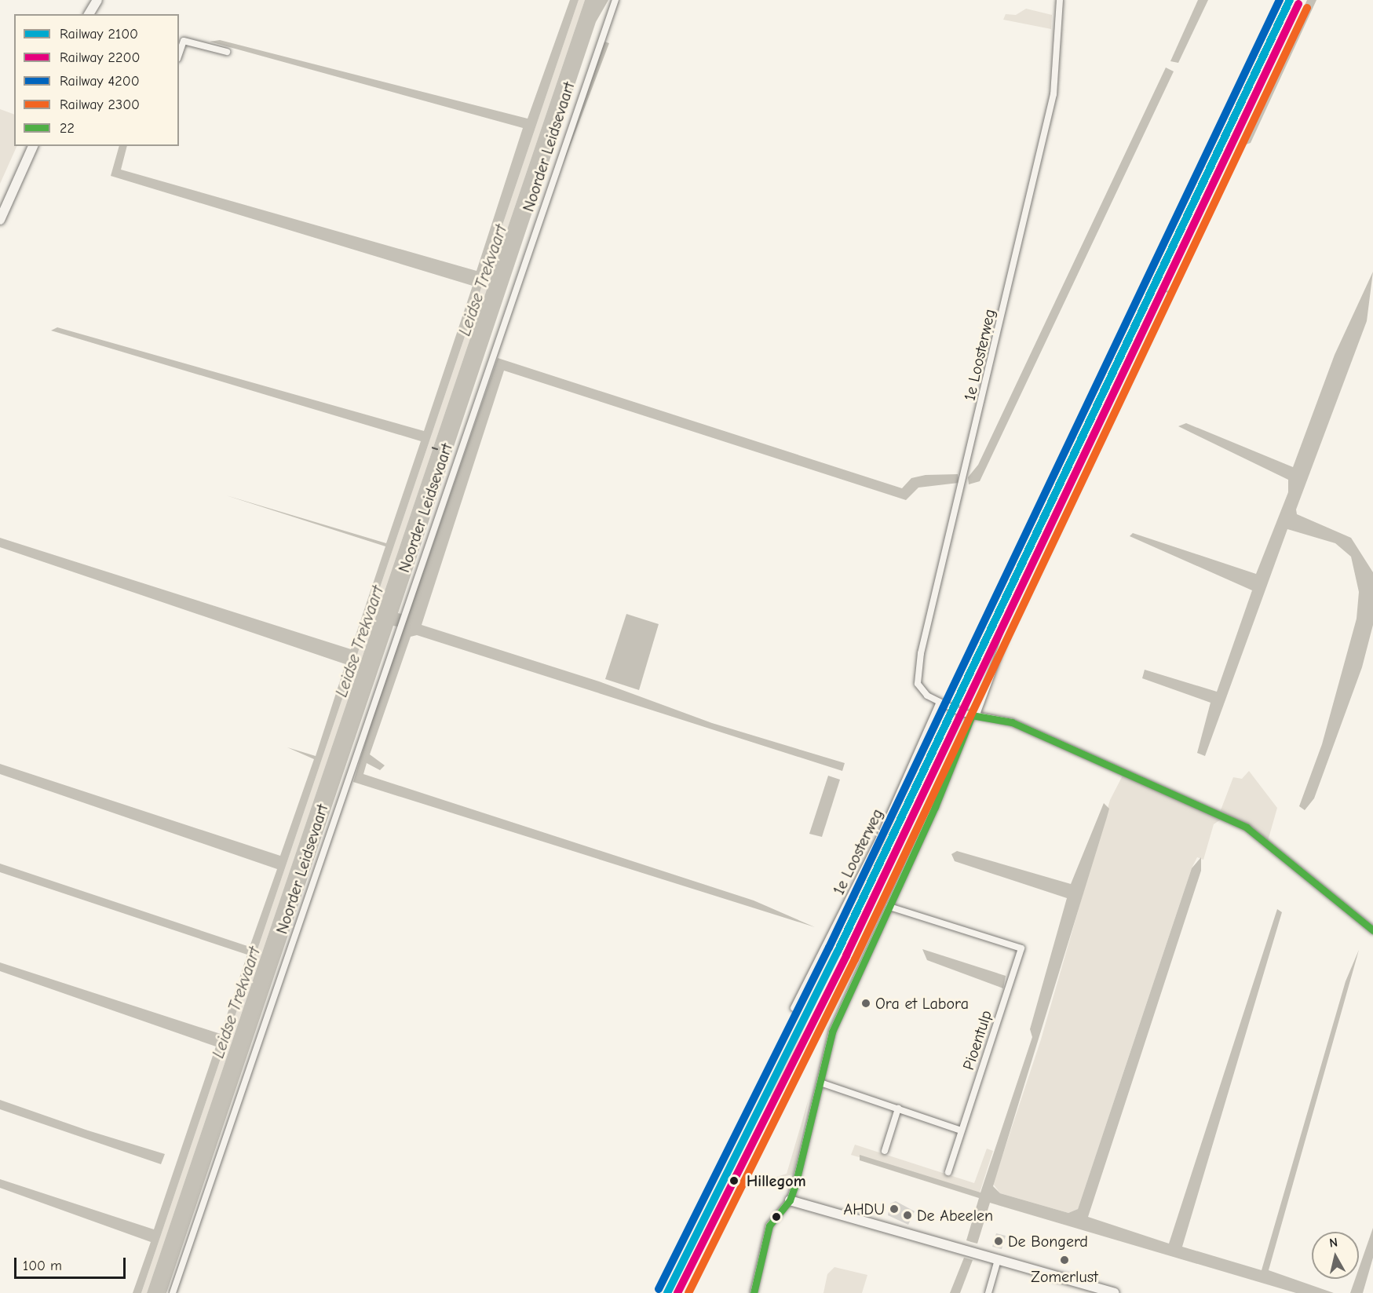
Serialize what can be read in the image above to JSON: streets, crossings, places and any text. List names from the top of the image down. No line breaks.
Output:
{"streets":{"street":["Noorder Leidsevaart","1e Loosterweg","Pioentulp"]},"water":["Leidse Trekvaart"],"places":["Ora et Labora","Hillegom","AHDU","De Abeelen","De Bongerd","Zomerlust"],"lines":["rail line 2100","rail line 4200","rail line 2200","rail line 2300","transit line 22"],"legend":["Railway 2100","Railway 2200","Railway 4200","Railway 2300","22"],"scale_bar":"100 m","north":"top"}
